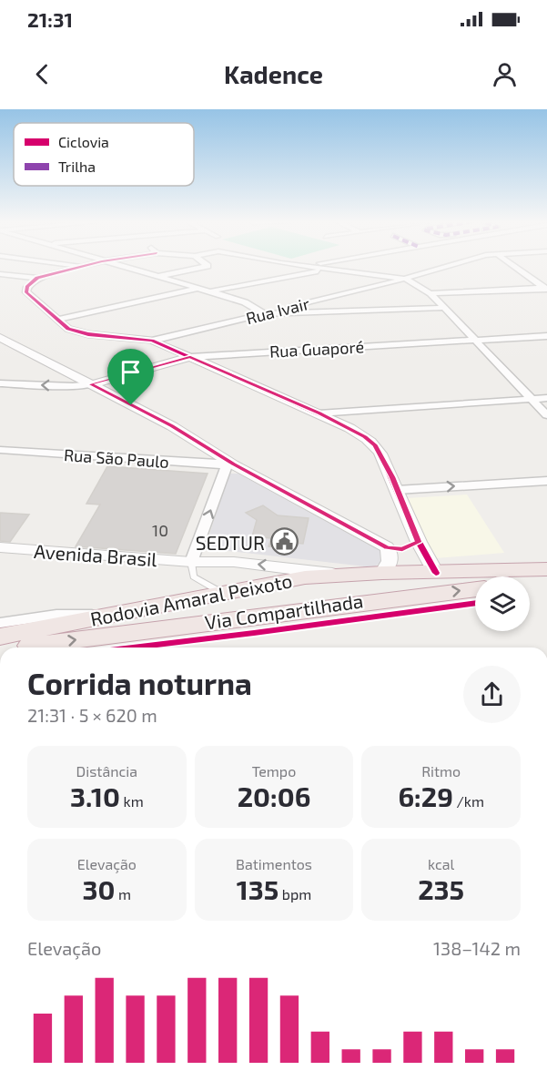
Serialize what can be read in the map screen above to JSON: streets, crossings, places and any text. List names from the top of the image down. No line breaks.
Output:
{"streets":{"highway":["Rodovia Amaral Peixoto"],"street":["Rua Ivair","Rua Guaporé","Rua São Paulo","Avenida Brasil"],"cycle path":["Via Compartilhada"]},"crossings":[["Avenida Brasil","Rodovia Amaral Peixoto"]],"places":{"public building":["SEDTUR"]},"house_numbers":["10"],"legend":["Ciclovia","Trilha"],"page":{"status":"21:31","header":"Kadence","heading":["Corrida noturna","21:31 · 5 × 620 m"],"stats":[["Distância","3.10 km"],["Tempo","20:06"],["Ritmo","6:29 /km"],["Elevação","30 m"],["Batimentos","135 bpm"],["kcal","235"]],"chart":["Elevação","138–142 m"]}}
